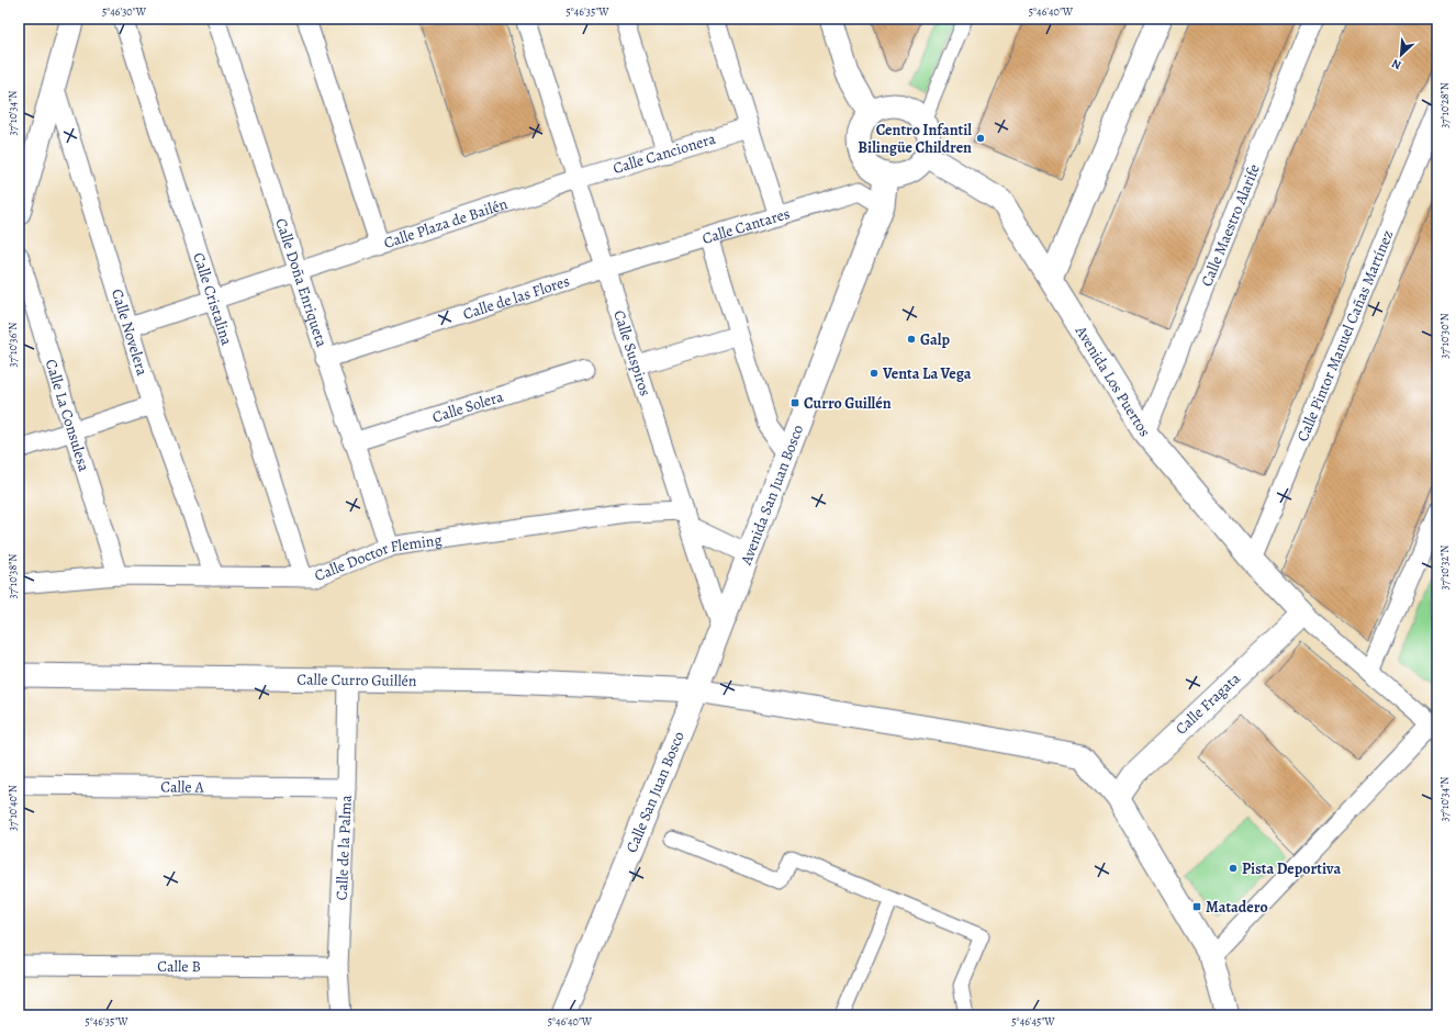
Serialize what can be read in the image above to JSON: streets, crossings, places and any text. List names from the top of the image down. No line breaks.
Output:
{"streets":{"street":["Calle Cancionera","Calle Plaza de Bailén","Calle Maestro Alarife","Calle Cantares","Calle Doña Enriqueta","Calle de las Flores","Calle Cristalina","Calle Novelera","Calle Pintor Manuel Cañas Martínez","Calle Suspiros","Avenida Los Puertos","Calle Solera","Calle La Consulesa","Avenida San Juan Bosco","Calle Doctor Fleming","Calle Curro Guillén","Calle Fragata","Calle A","Calle San Juan Bosco","Calle de la Palma","Calle B"]},"crossings":[["Calle Cancionera","Calle Plaza de Bailén"],["Calle Cancionera","Calle Suspiros"],["Calle Plaza de Bailén","Calle Suspiros"],["Calle Maestro Alarife","Avenida Los Puertos"],["Calle Cantares","Calle de las Flores"],["Calle Cantares","Calle Suspiros"],["Calle Cantares","Avenida San Juan Bosco"],["Calle Doña Enriqueta","Calle de las Flores"],["Calle Doña Enriqueta","Calle Solera"],["Calle Doña Enriqueta","Calle Doctor Fleming"],["Calle de las Flores","Calle Suspiros"],["Calle Cristalina","Calle Doctor Fleming"],["Calle Novelera","Calle Doctor Fleming"],["Calle Pintor Manuel Cañas Martínez","Avenida Los Puertos"],["Calle Suspiros","Avenida San Juan Bosco"],["Calle Suspiros","Calle Doctor Fleming"],["Avenida Los Puertos","Avenida San Juan Bosco"],["Avenida Los Puertos","Calle Fragata"],["Calle La Consulesa","Calle Doctor Fleming"],["Avenida San Juan Bosco","Calle Curro Guillén"],["Avenida San Juan Bosco","Calle San Juan Bosco"],["Calle Curro Guillén","Calle Fragata"],["Calle Curro Guillén","Calle San Juan Bosco"],["Calle Curro Guillén","Calle de la Palma"],["Calle A","Calle de la Palma"],["Calle de la Palma","Calle B"]],"places":{"other":["Centro Infantil Bilingüe Children","Galp","Venta La Vega","Pista Deportiva"],"transit":["Curro Guillén","Matadero"]},"north":"bottom left","coordinates":["5°46'30\"W","5°46'35\"W","5°46'40\"W","37°10'28\"N","37°10'34\"N","37°10'30\"N","37°10'36\"N","37°10'32\"N","37°10'38\"N","37°10'40\"N","5°46'45\"W"]}
